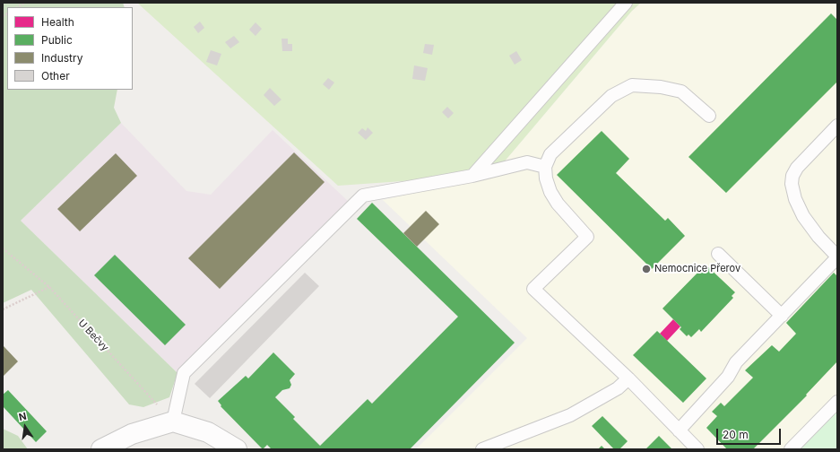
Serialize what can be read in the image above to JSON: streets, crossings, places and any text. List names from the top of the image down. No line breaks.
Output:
{"streets":{"path":["U Bečvy"]},"places":["Nemocnice Přerov"],"legend":["Health","Public","Industry","Other"],"scale_bar":"20 m","north":"top"}
